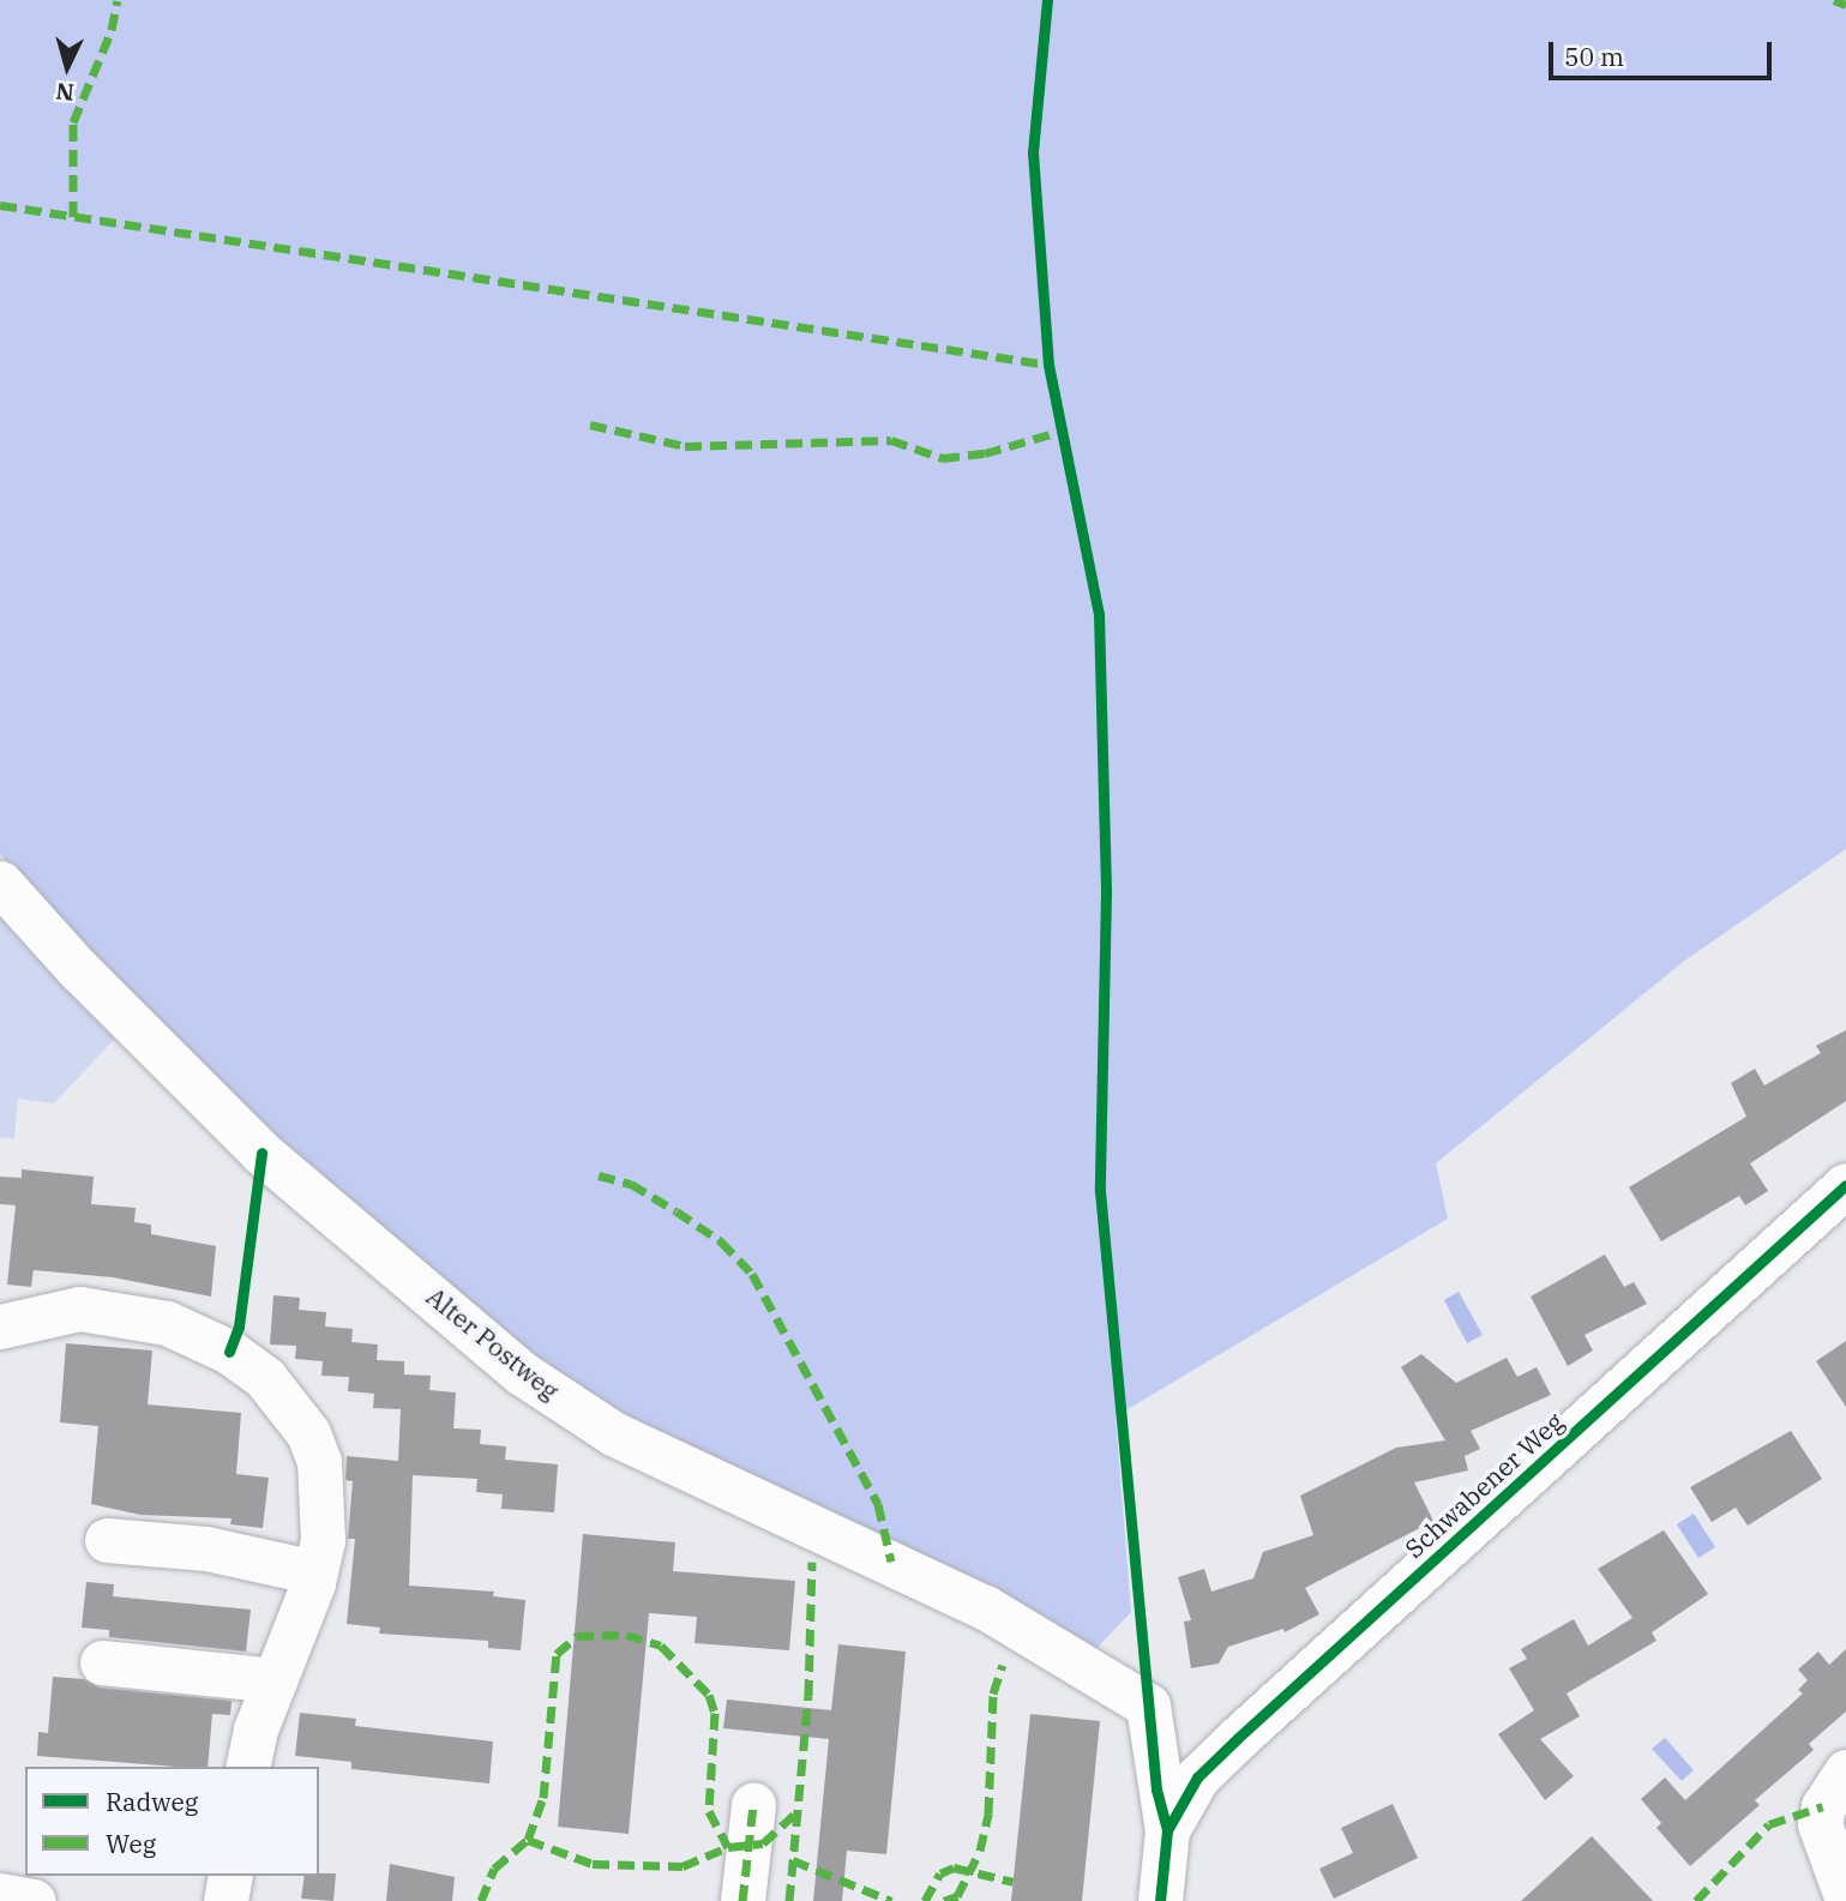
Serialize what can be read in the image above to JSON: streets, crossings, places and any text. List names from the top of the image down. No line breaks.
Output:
{"streets":{"street":["Alter Postweg","Schwabener Weg"]},"crossings":[["Alter Postweg","Schwabener Weg"]],"legend":["Radweg","Weg"],"scale_bar":"50 m","north":"bottom"}
